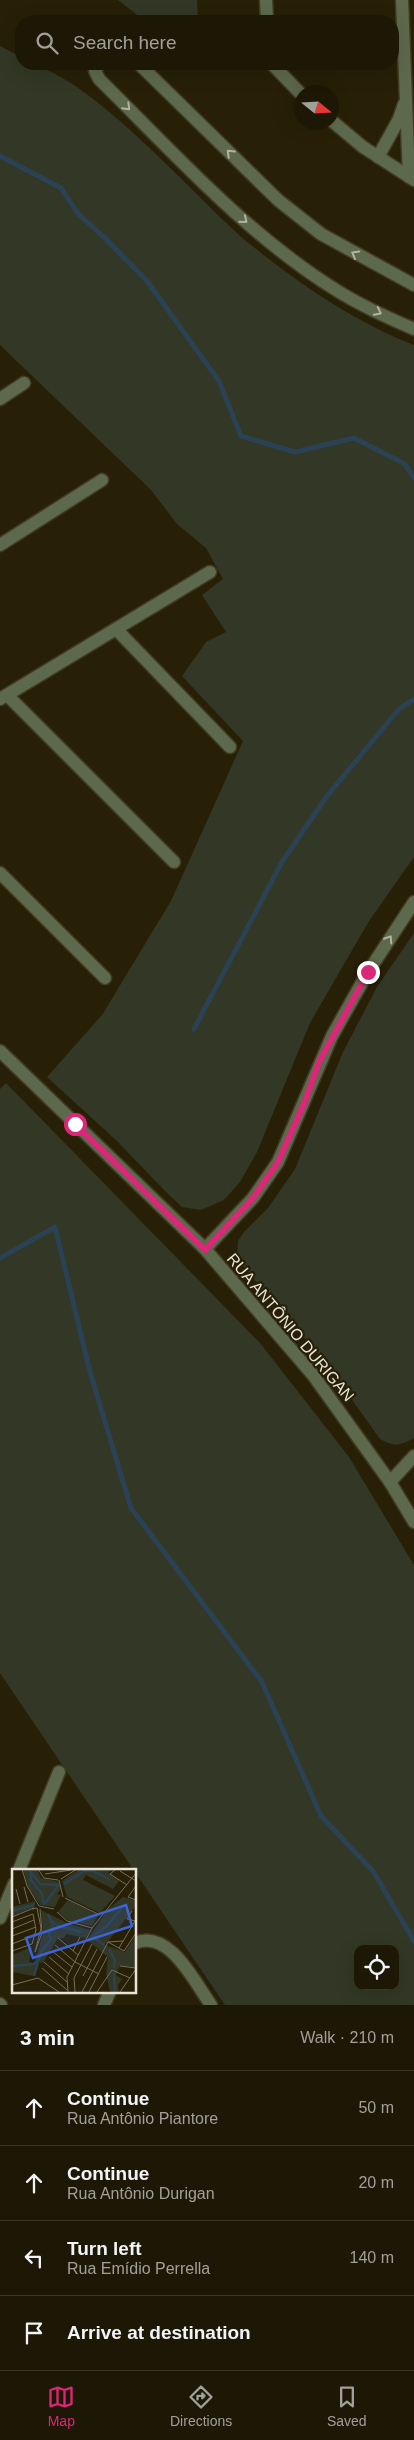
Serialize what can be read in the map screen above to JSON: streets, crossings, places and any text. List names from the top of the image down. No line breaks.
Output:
{"streets":{"street":["RUA ANTÔNIO DURIGAN"]},"north":"right","page":{"search":"Search here","heading":["3 min","Walk · 210 m"],"list":[["Continue","Rua Antônio Piantore","50 m"],["Continue","Rua Antônio Durigan","20 m"],["Turn left","Rua Emídio Perrella","140 m"],"Arrive at destination"],"nav":["Map","Directions","Saved"]}}
